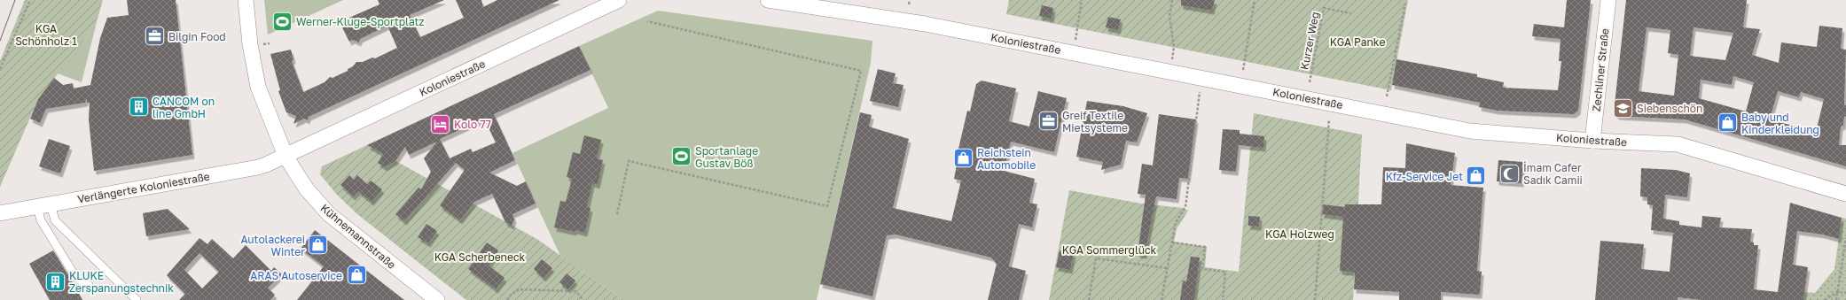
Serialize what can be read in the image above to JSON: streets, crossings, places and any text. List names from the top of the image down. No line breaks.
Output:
{"streets":{"street":["Koloniestraße","Zechliner Straße","Verlängerte Koloniestraße","Kühnemannstraße"],"path":["Kurzer Weg"]},"crossings":[["Koloniestraße","Zechliner Straße"],["Koloniestraße","Verlängerte Koloniestraße"],["Koloniestraße","Kühnemannstraße"],["Verlängerte Koloniestraße","Kühnemannstraße"]],"parks":["KGA Schönholz 1","KGA Panke","KGA Holzweg","KGA Sommerglück","KGA Scherbeneck"],"places":{"sports":["Werner-Kluge-Sportplatz","Sportanlage Gustav Böß"],"office":["Bilgin Food","Greif Textile Mietsysteme"],"building":["CANCOM on line GmbH","KLUKE Zerspanungstechnik"],"school or university":["Siebenschön"],"shop":["Baby und Kinderkleidung","Reichstein Automobile","Kfz-Service Jet","Autolackerei Winter","ARAS Autoservice"],"hotel":["Kolo 77"],"mosque":["İmam Cafer Sadık Camii"]}}
